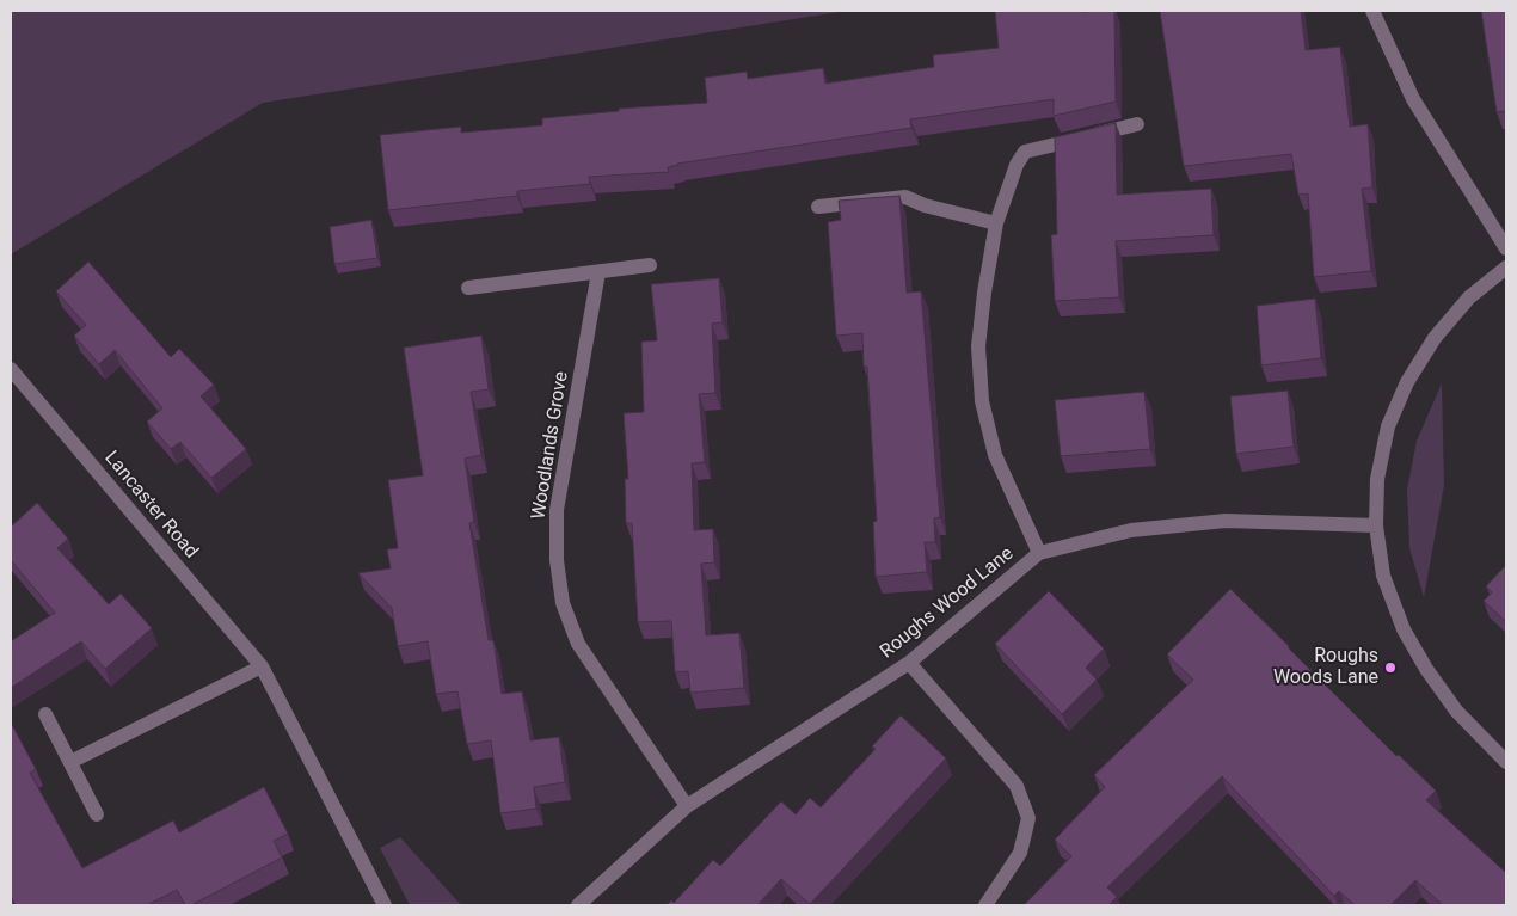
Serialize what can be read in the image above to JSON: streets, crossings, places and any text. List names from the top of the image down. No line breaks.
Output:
{"streets":{"street":["Woodlands Grove","Lancaster Road","Roughs Wood Lane"]},"crossings":[["Woodlands Grove","Roughs Wood Lane"]],"places":["Roughs Woods Lane"]}
